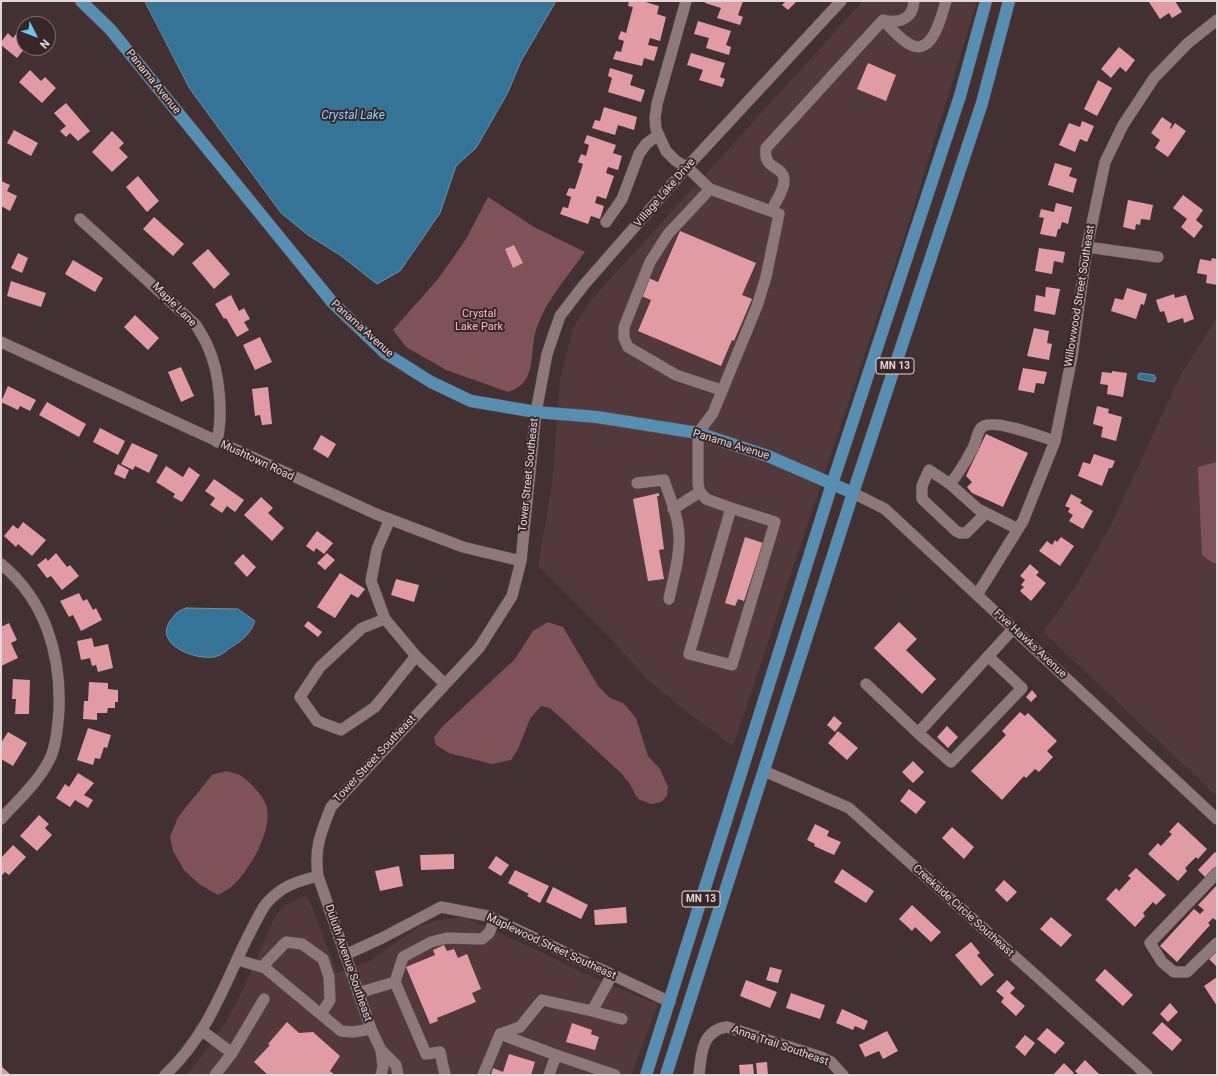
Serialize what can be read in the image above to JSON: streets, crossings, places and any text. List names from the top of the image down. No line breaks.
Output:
{"streets":{"main road":["Panama Avenue","MN 13","Five Hawks Avenue"],"street":["Village Lake Drive","Willowwood Street Southeast","Maple Lane","Mushtown Road","Tower Street Southeast","Creekside Circle Southeast","Maplewood Street Southeast","Duluth Avenue Southeast","Anna Trail Southeast"]},"crossings":[["Panama Avenue","Village Lake Drive"],["Panama Avenue","MN 13"],["Panama Avenue","Tower Street Southeast"],["Panama Avenue","Five Hawks Avenue"],["Village Lake Drive","Tower Street Southeast"],["Willowwood Street Southeast","Five Hawks Avenue"],["Maple Lane","Mushtown Road"],["MN 13","Five Hawks Avenue"],["MN 13","Creekside Circle Southeast"],["MN 13","Maplewood Street Southeast"],["Mushtown Road","Tower Street Southeast"],["Tower Street Southeast","Duluth Avenue Southeast"],["Maplewood Street Southeast","Duluth Avenue Southeast"]],"water":["Crystal Lake"],"parks":["Crystal Lake Park"],"north":"bottom right"}
